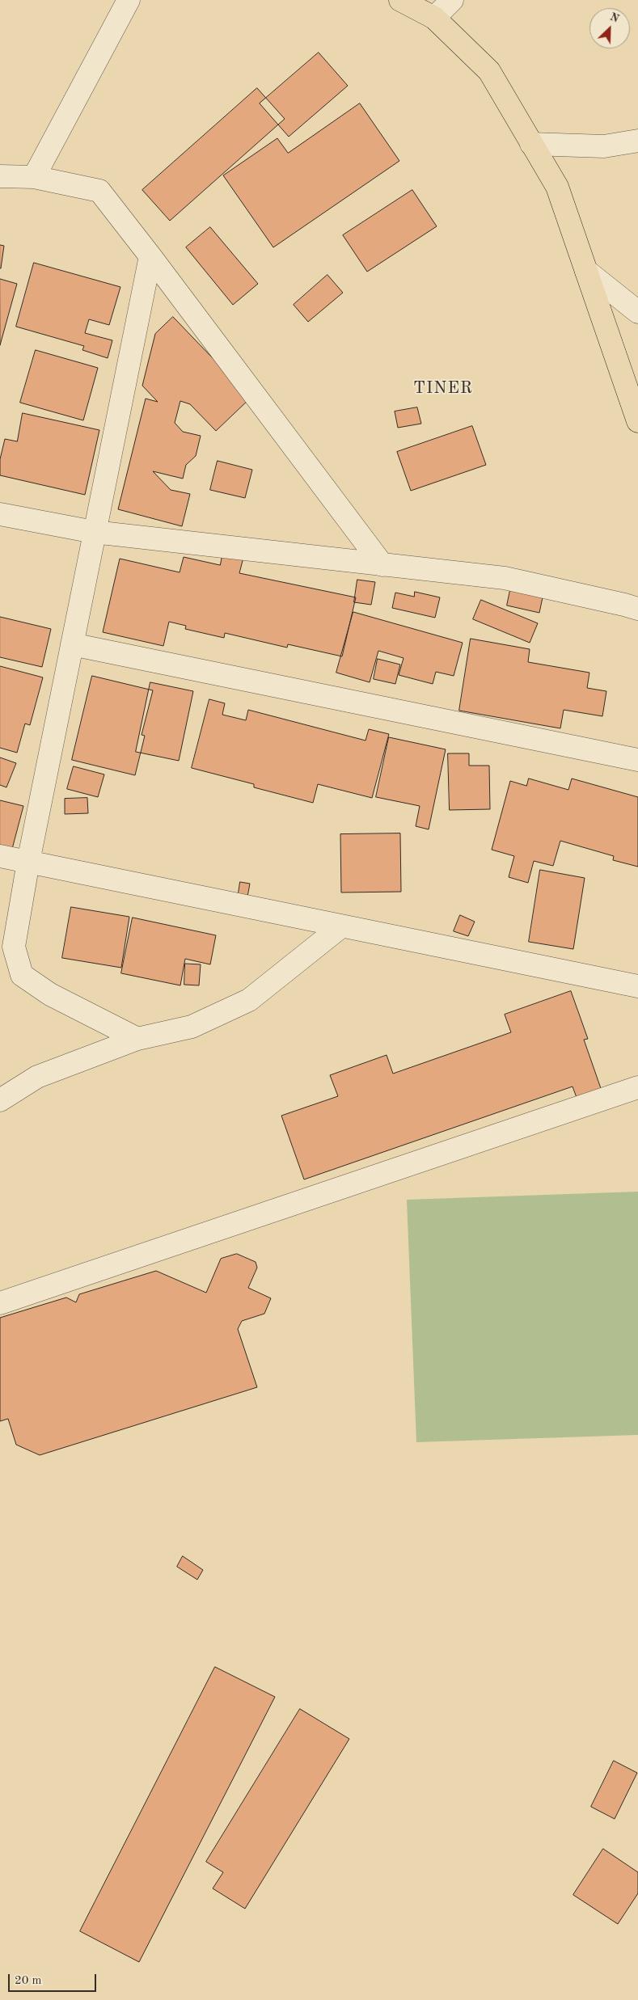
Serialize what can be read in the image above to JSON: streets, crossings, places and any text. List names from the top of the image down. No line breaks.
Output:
{"districts":["TINER"],"scale_bar":"20 m","north":"top right"}
